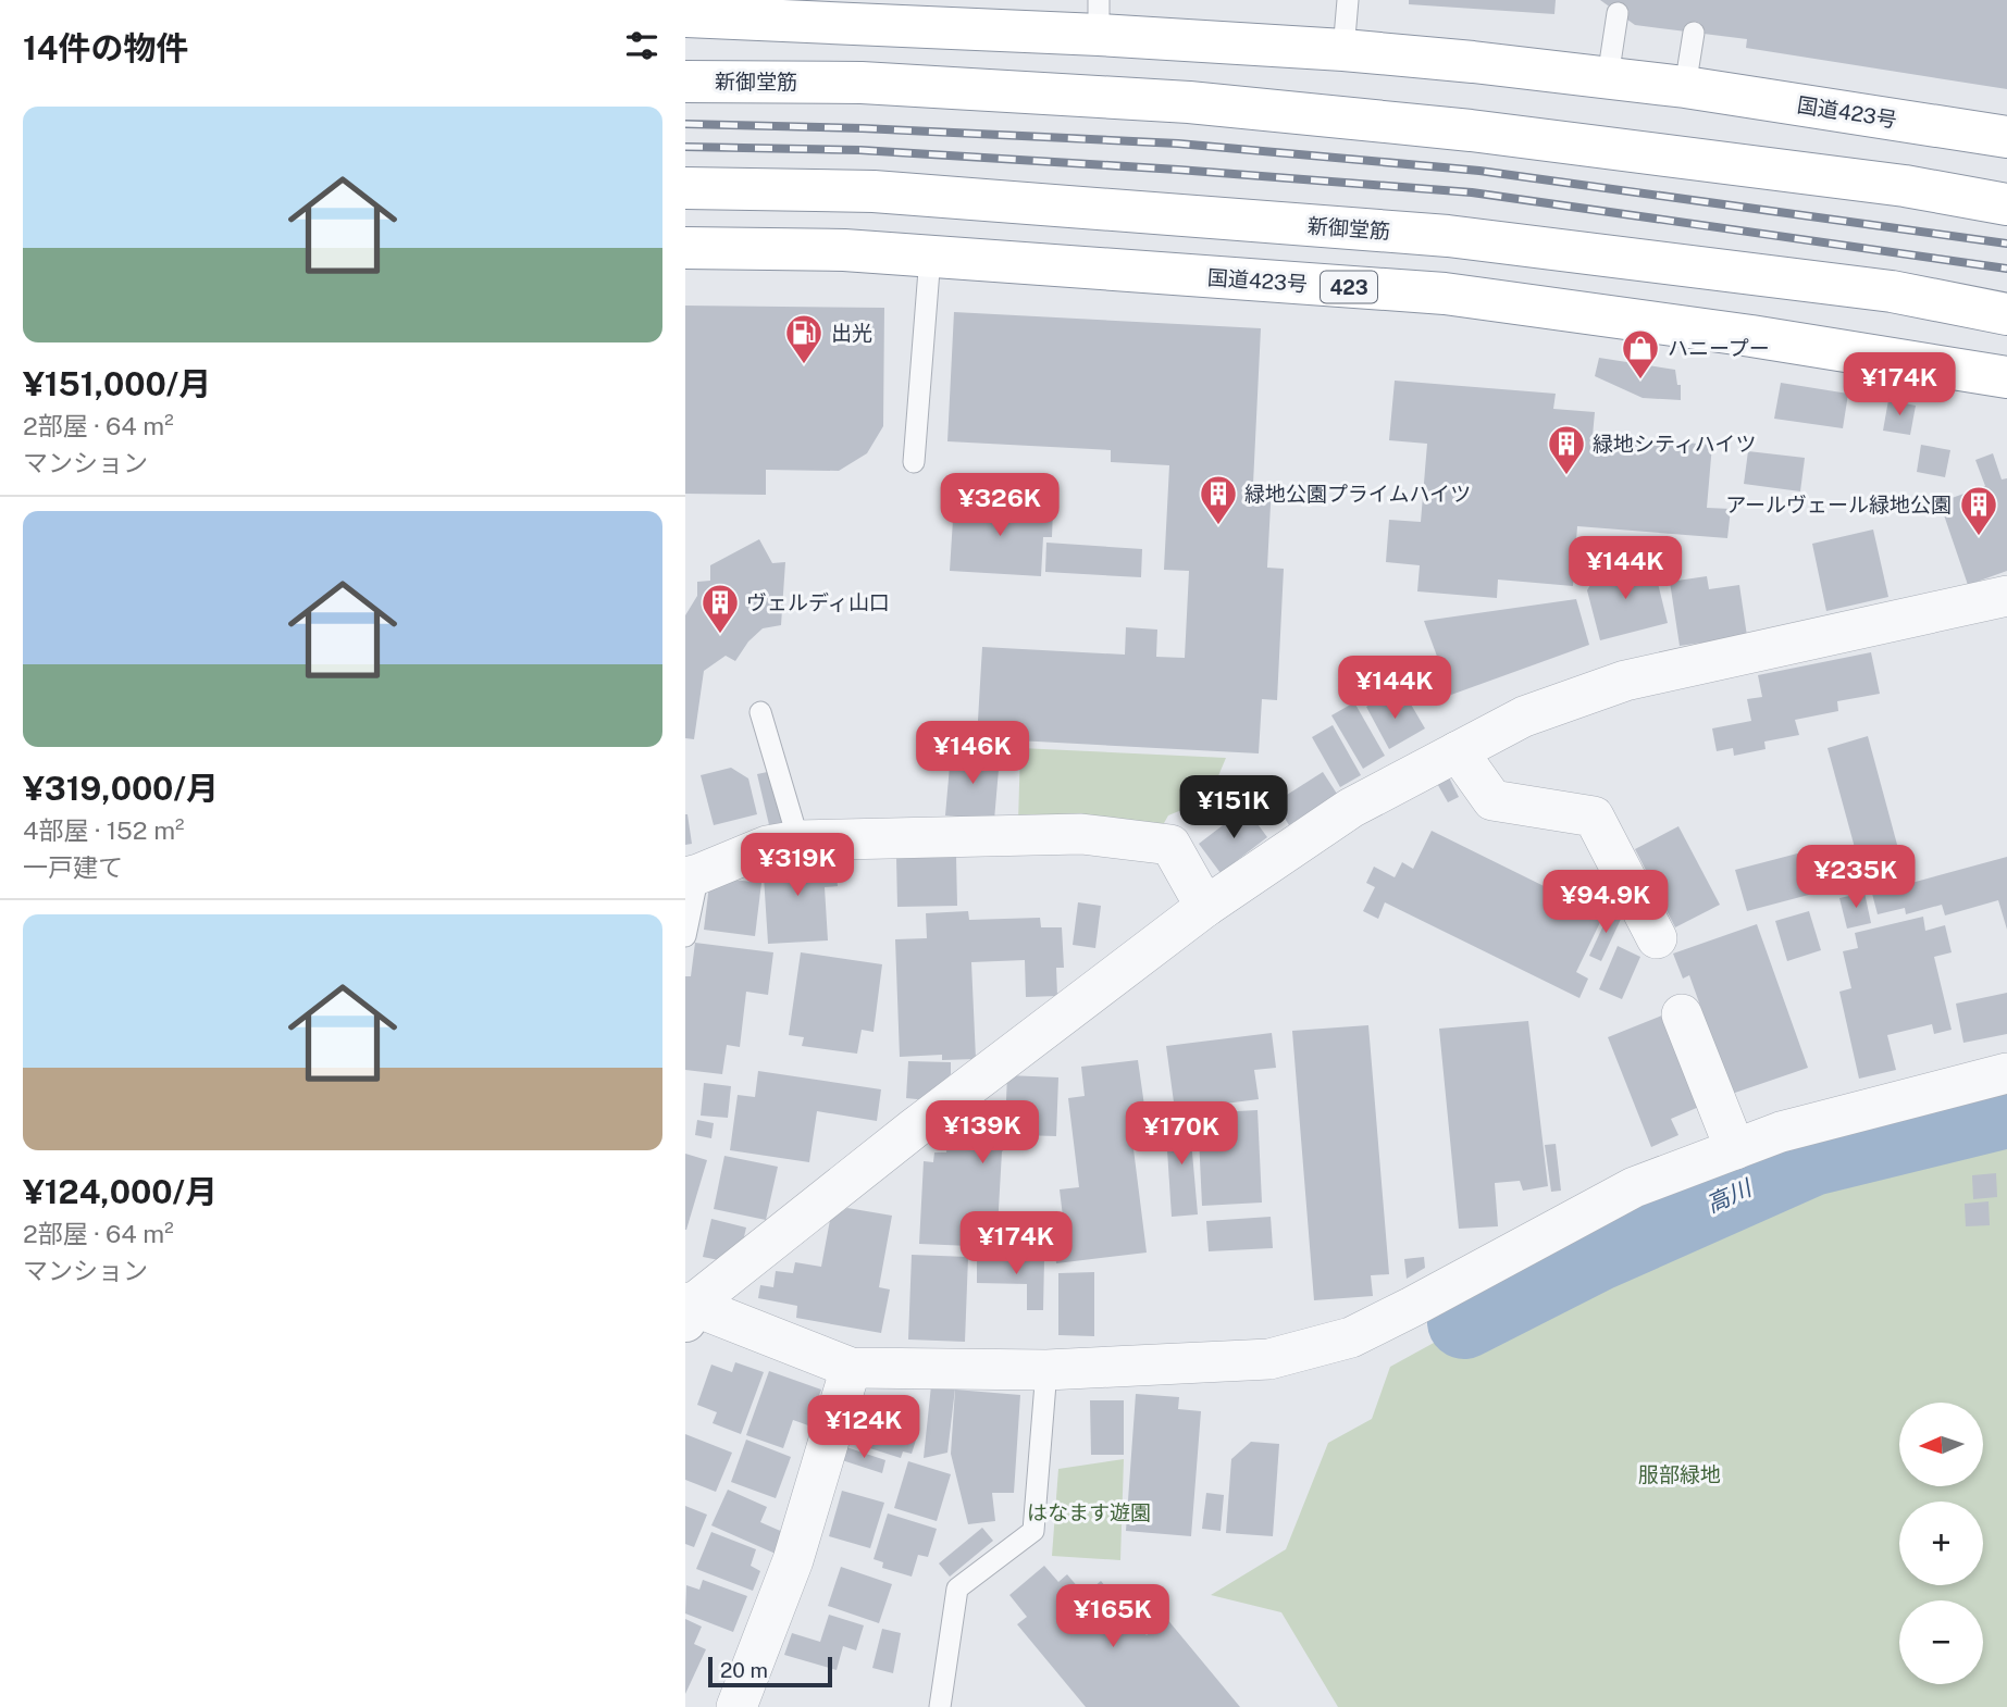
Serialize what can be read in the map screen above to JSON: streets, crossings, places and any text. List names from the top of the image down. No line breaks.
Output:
{"streets":{"highway":["新御堂筋","国道423号","423"]},"water":["高川"],"parks":["服部緑地","はなます遊園"],"places":{"fuel station":["出光"],"shop":["ハニープー"],"building":["緑地シティハイツ","緑地公園プライムハイツ","アールヴェール緑地公園","ヴェルディ山口"]},"scale_bar":"20 m","north":"left","page":{"heading":"14件の物件","list":[{"name":"¥151,000/月","note":"2部屋 · 64 m² · マンション"},{"name":"¥319,000/月","note":"4部屋 · 152 m² · 一戸建て"},{"name":"¥124,000/月","note":"2部屋 · 64 m² · マンション"}],"price":["¥174K","¥326K","¥144K","¥144K","¥146K","¥151K","¥319K","¥235K","¥94.9K","¥139K","¥170K","¥174K","¥124K","¥165K"],"map_buttons":["+","−"],"scale":"20 m"}}
